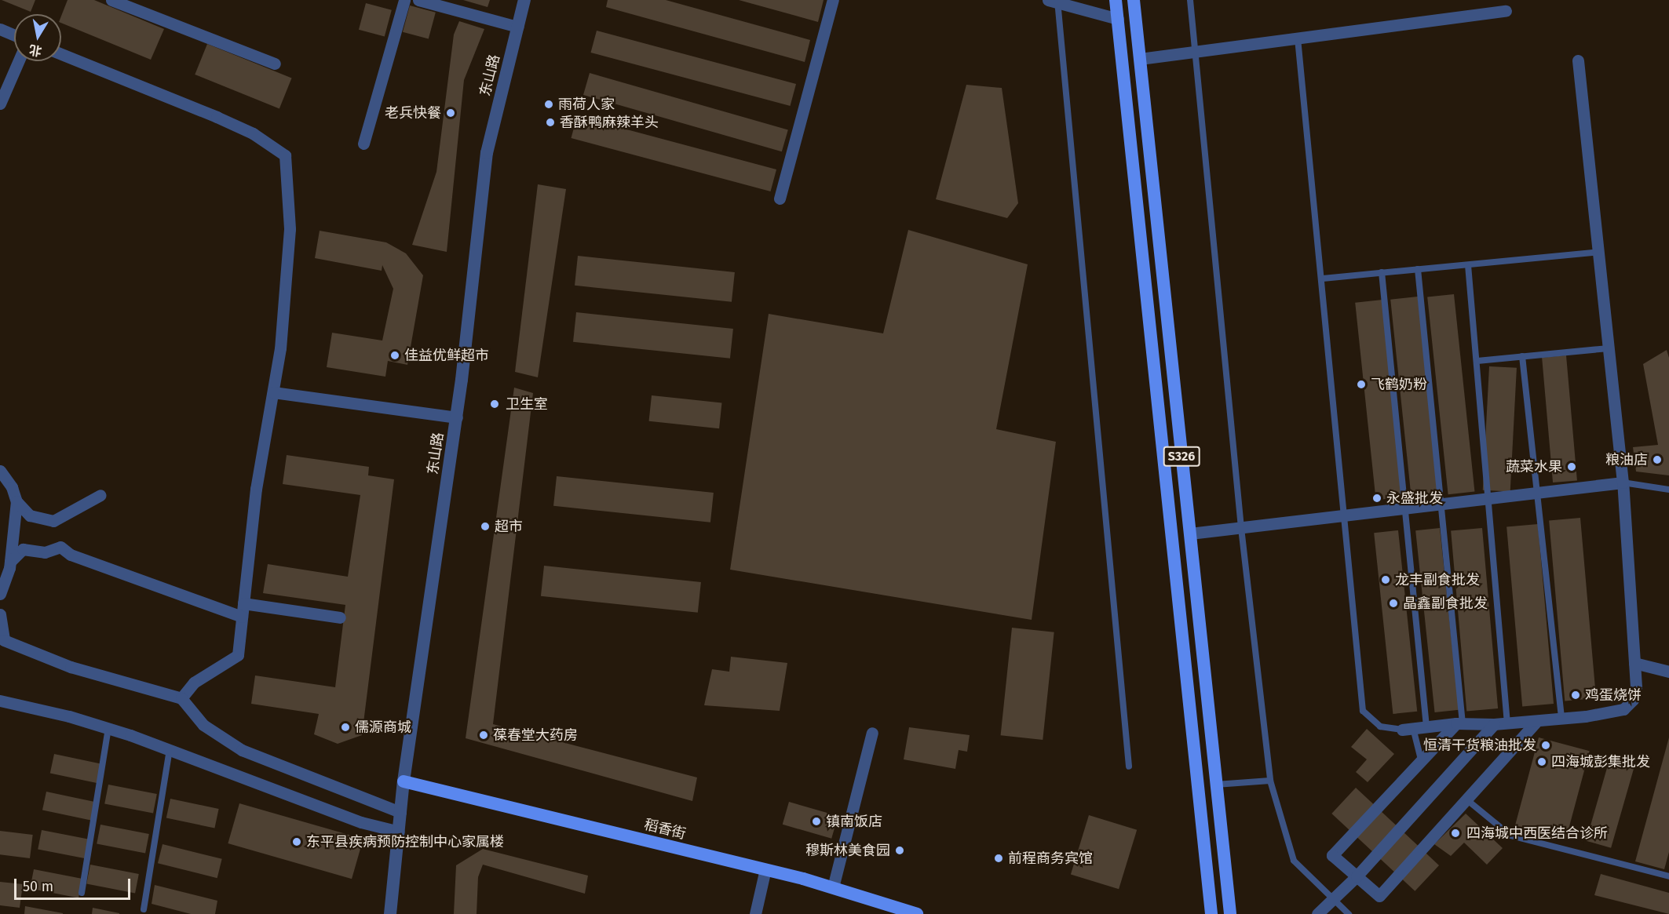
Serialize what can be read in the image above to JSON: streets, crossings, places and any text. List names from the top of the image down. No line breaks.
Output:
{"streets":{"main road":["S326","稻香街"],"street":["东山路"]},"crossings":[["东山路","稻香街"]],"places":["雨荷人家","老兵快餐","香酥鸭麻辣羊头","佳益优鲜超市","飞鹤奶粉","卫生室","粮油店","蔬菜水果","永盛批发","超市","龙丰副食批发","晶鑫副食批发","鸡蛋烧饼","儒源商城","葆春堂大药房","恒清干货粮油批发","四海城彭集批发","镇南饭店","四海城中西医结合诊所","东平县疾病预防控制中心家属楼","穆斯林美食园","前程商务宾馆"],"scale_bar":"50 m","north":"bottom"}
